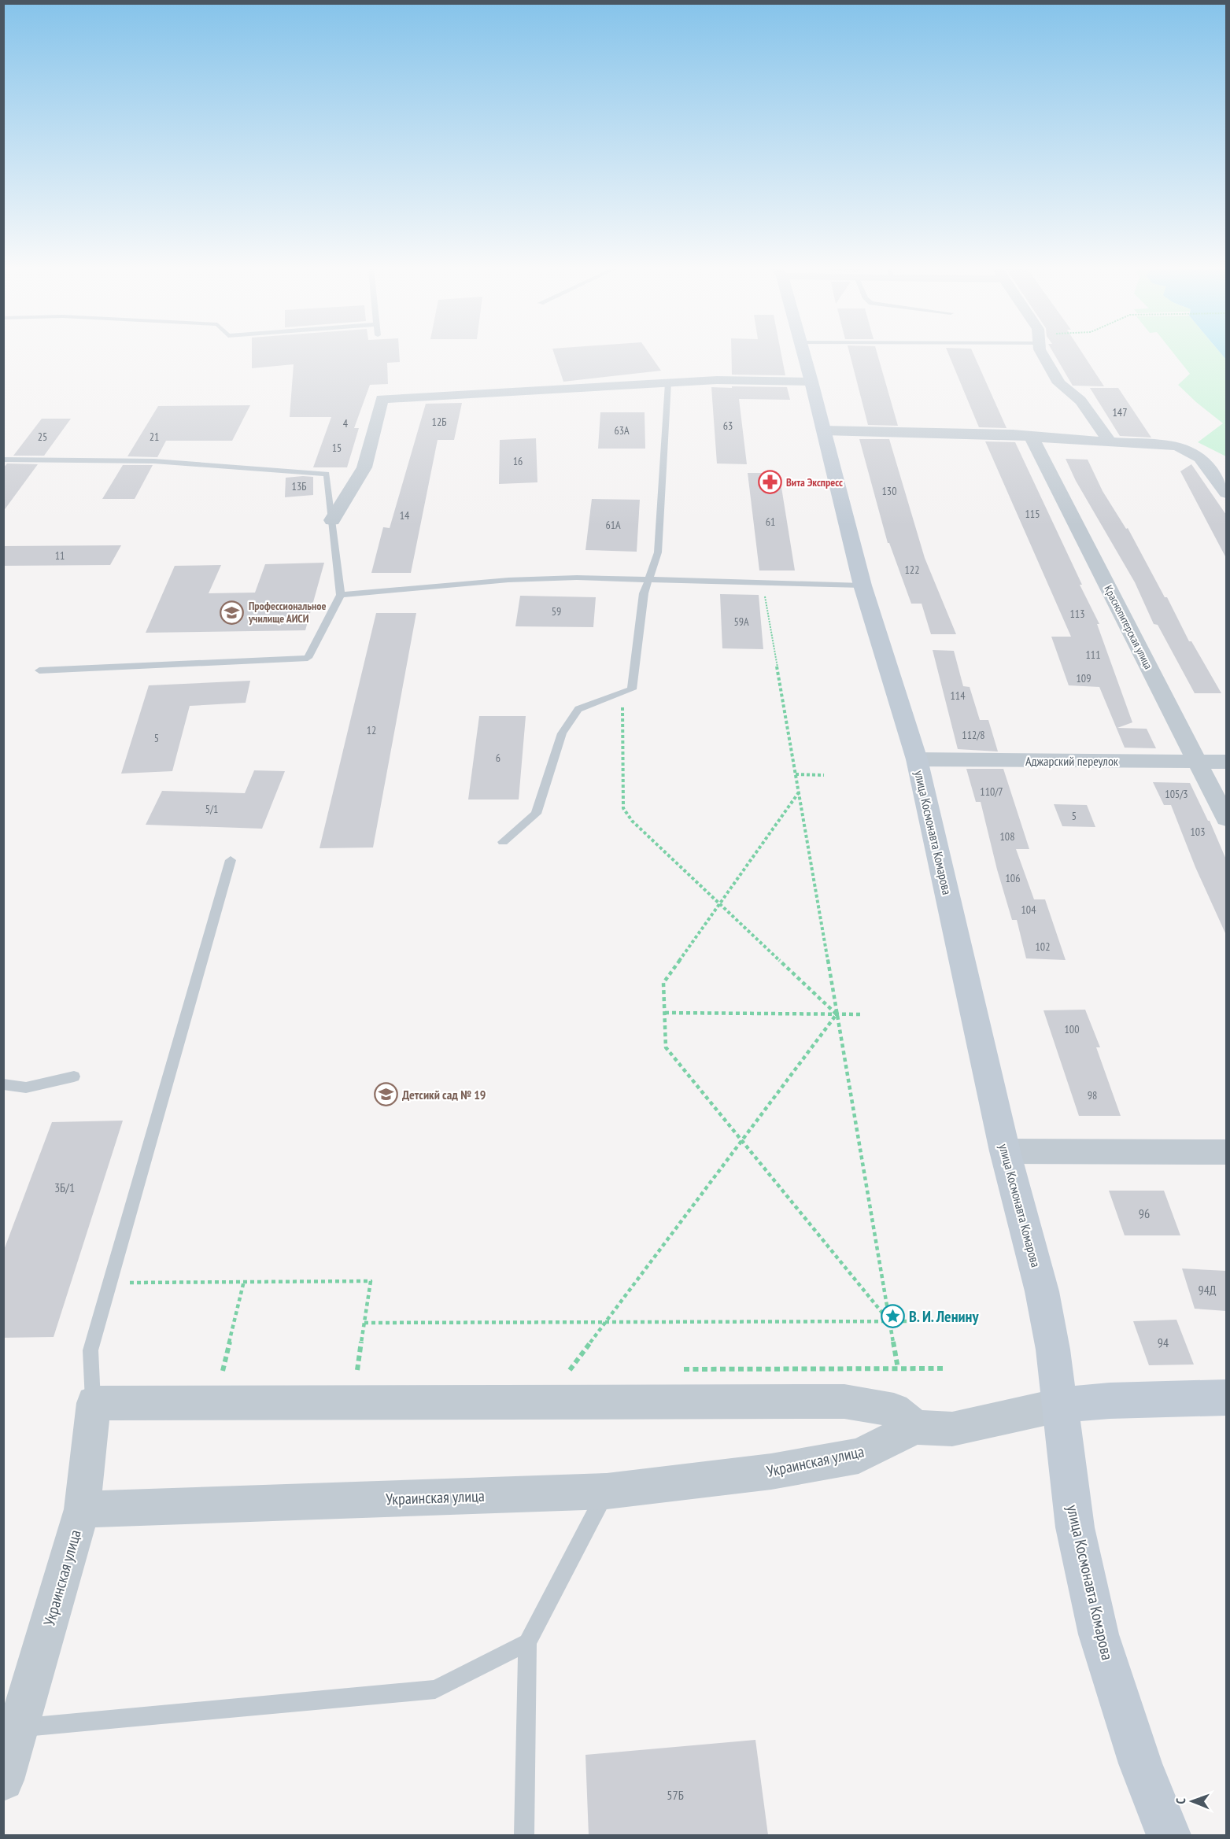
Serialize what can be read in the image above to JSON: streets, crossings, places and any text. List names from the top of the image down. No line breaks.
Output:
{"streets":{"main road":["улица Космонавта Комарова"],"street":["Краснопитерская улица","Аджарский переулок","Украинская улица"]},"crossings":[["Краснопитерская улица","Аджарский переулок"],["Аджарский переулок","улица Космонавта Комарова"],["улица Космонавта Комарова","Украинская улица"]],"places":{"pharmacy":["Вита Экспресс"],"school or university":["Профессиональное училище АИСИ","Детсикй сад № 19"],"place":["В. И. Ленину"]},"house_numbers":["147","12Б","4","63","63А","25","21","15","16","13Б","130","115","14","61","61А","11","122","59","113","59А","111","109","114","12","112/8","5","6","110/7","105/3","5/1","5","103","108","106","104","102","100","98","3Б/1","96","94Д","94","57Б"],"north":"left"}
